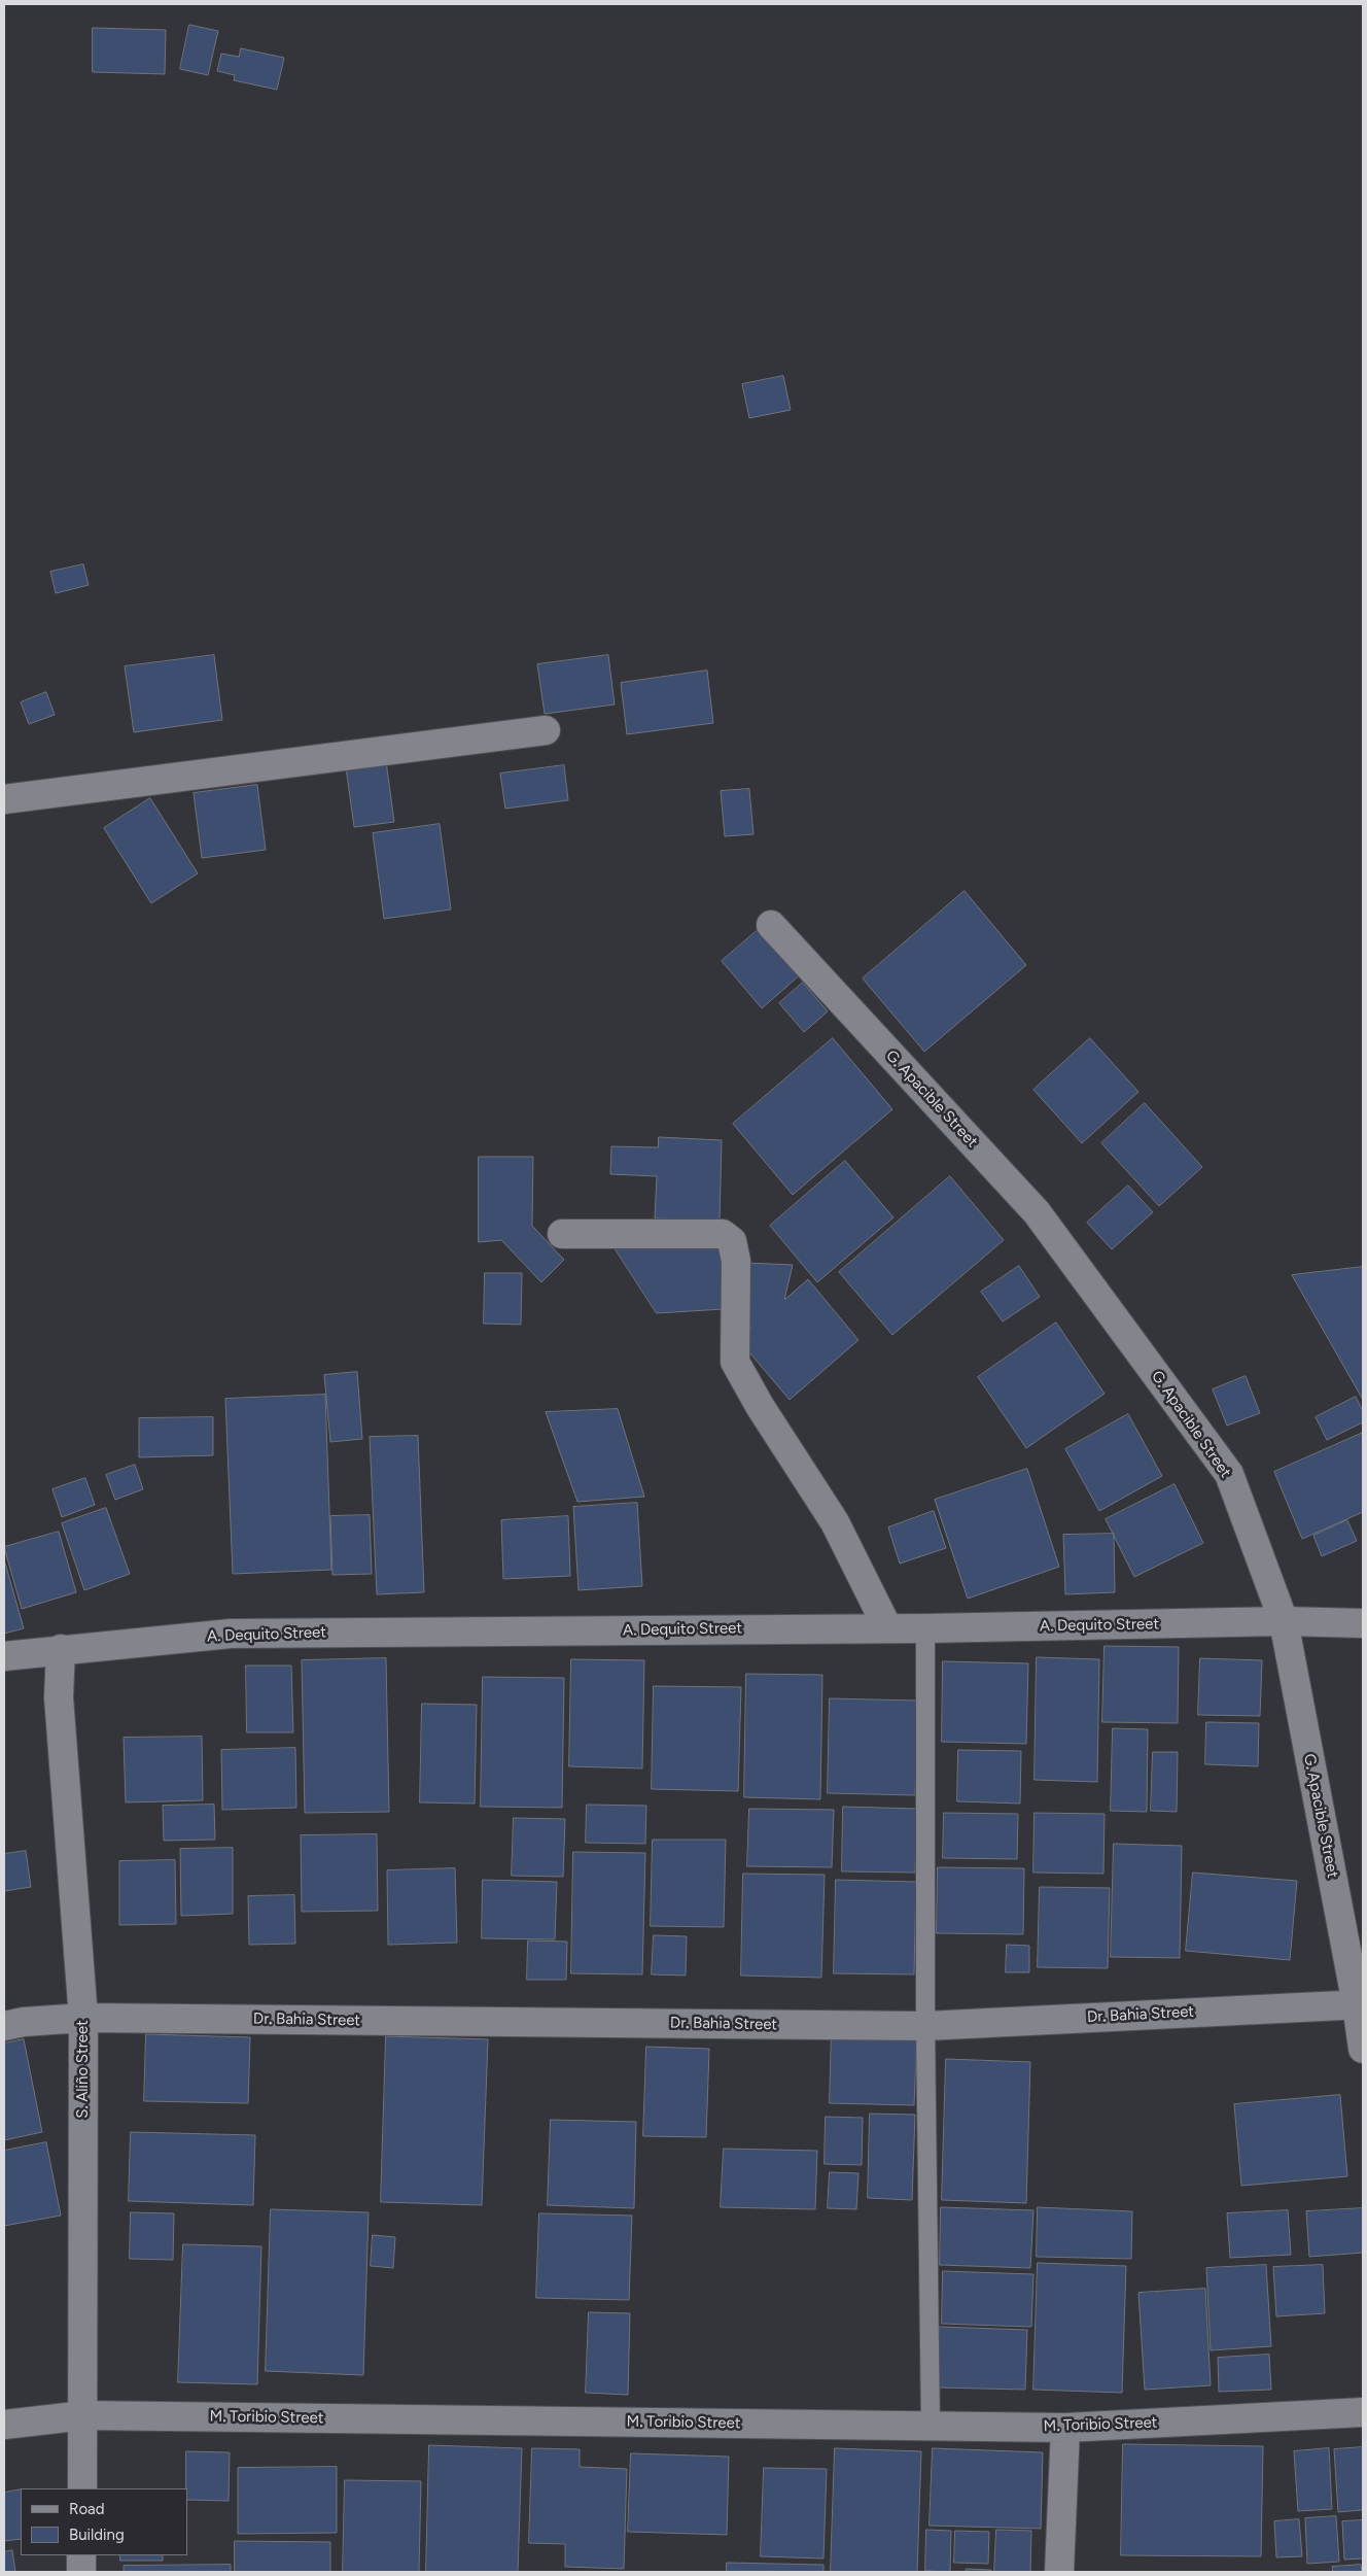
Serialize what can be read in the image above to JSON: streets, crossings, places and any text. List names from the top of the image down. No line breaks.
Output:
{"streets":{"street":["G. Apacible Street","A. Dequito Street","Dr. Bahia Street","S. Aliño Street","M. Toribio Street"]},"crossings":[["G. Apacible Street","A. Dequito Street"],["G. Apacible Street","Dr. Bahia Street"],["A. Dequito Street","S. Aliño Street"],["Dr. Bahia Street","S. Aliño Street"],["S. Aliño Street","M. Toribio Street"]],"legend":["Road","Building"]}
